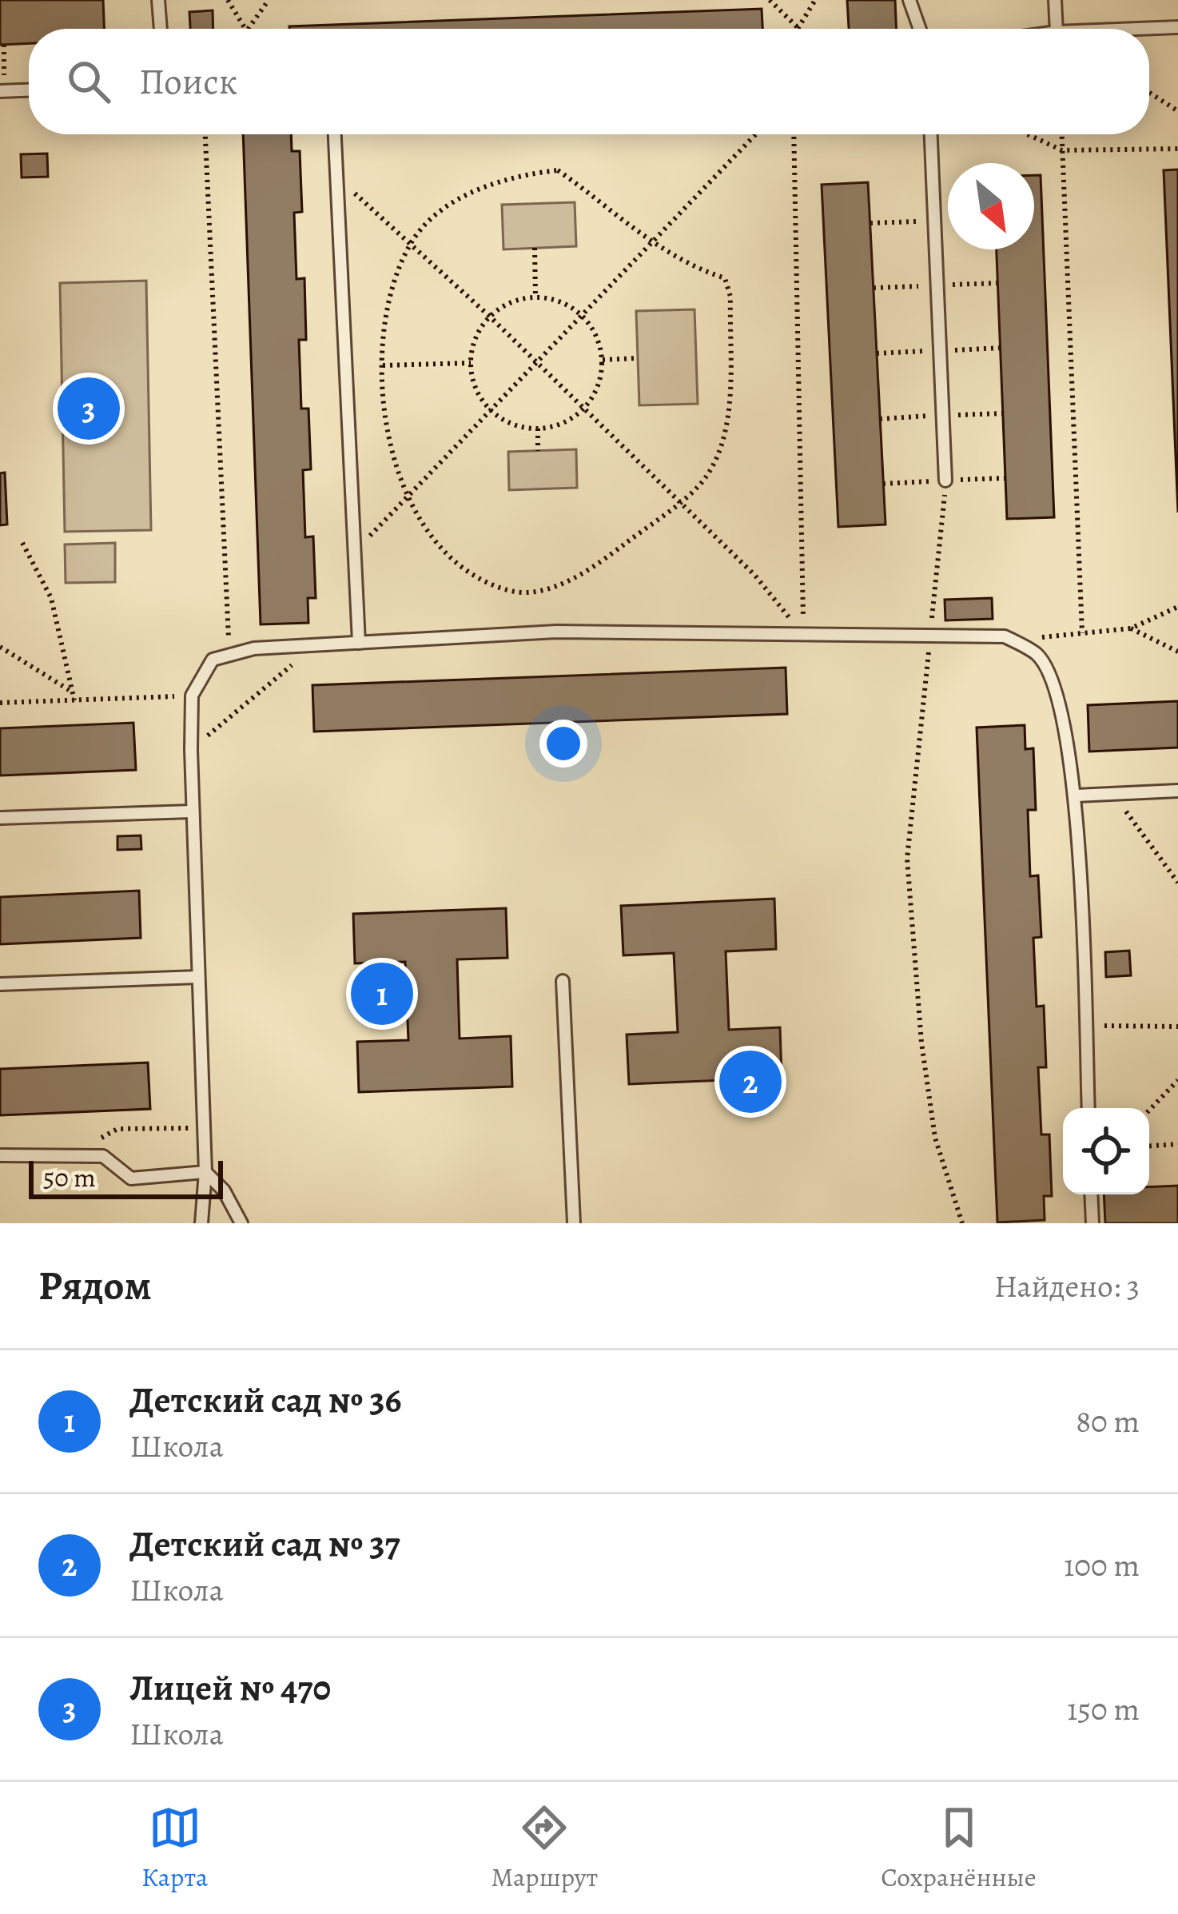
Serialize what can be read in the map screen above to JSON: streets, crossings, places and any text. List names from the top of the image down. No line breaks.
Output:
{"scale_bar":"50 m","north":"bottom right","page":{"search":"Поиск","pins":["3","1","2"],"scale":"50 m","heading":["Рядом","Найдено: 3"],"list":[{"mark":"1","name":"Детский сад № 36","note":"Школа","value":"80 m"},{"mark":"2","name":"Детский сад № 37","note":"Школа","value":"100 m"},{"mark":"3","name":"Лицей № 470","note":"Школа","value":"150 m"}],"nav":["Карта","Маршрут","Сохранённые"]}}
